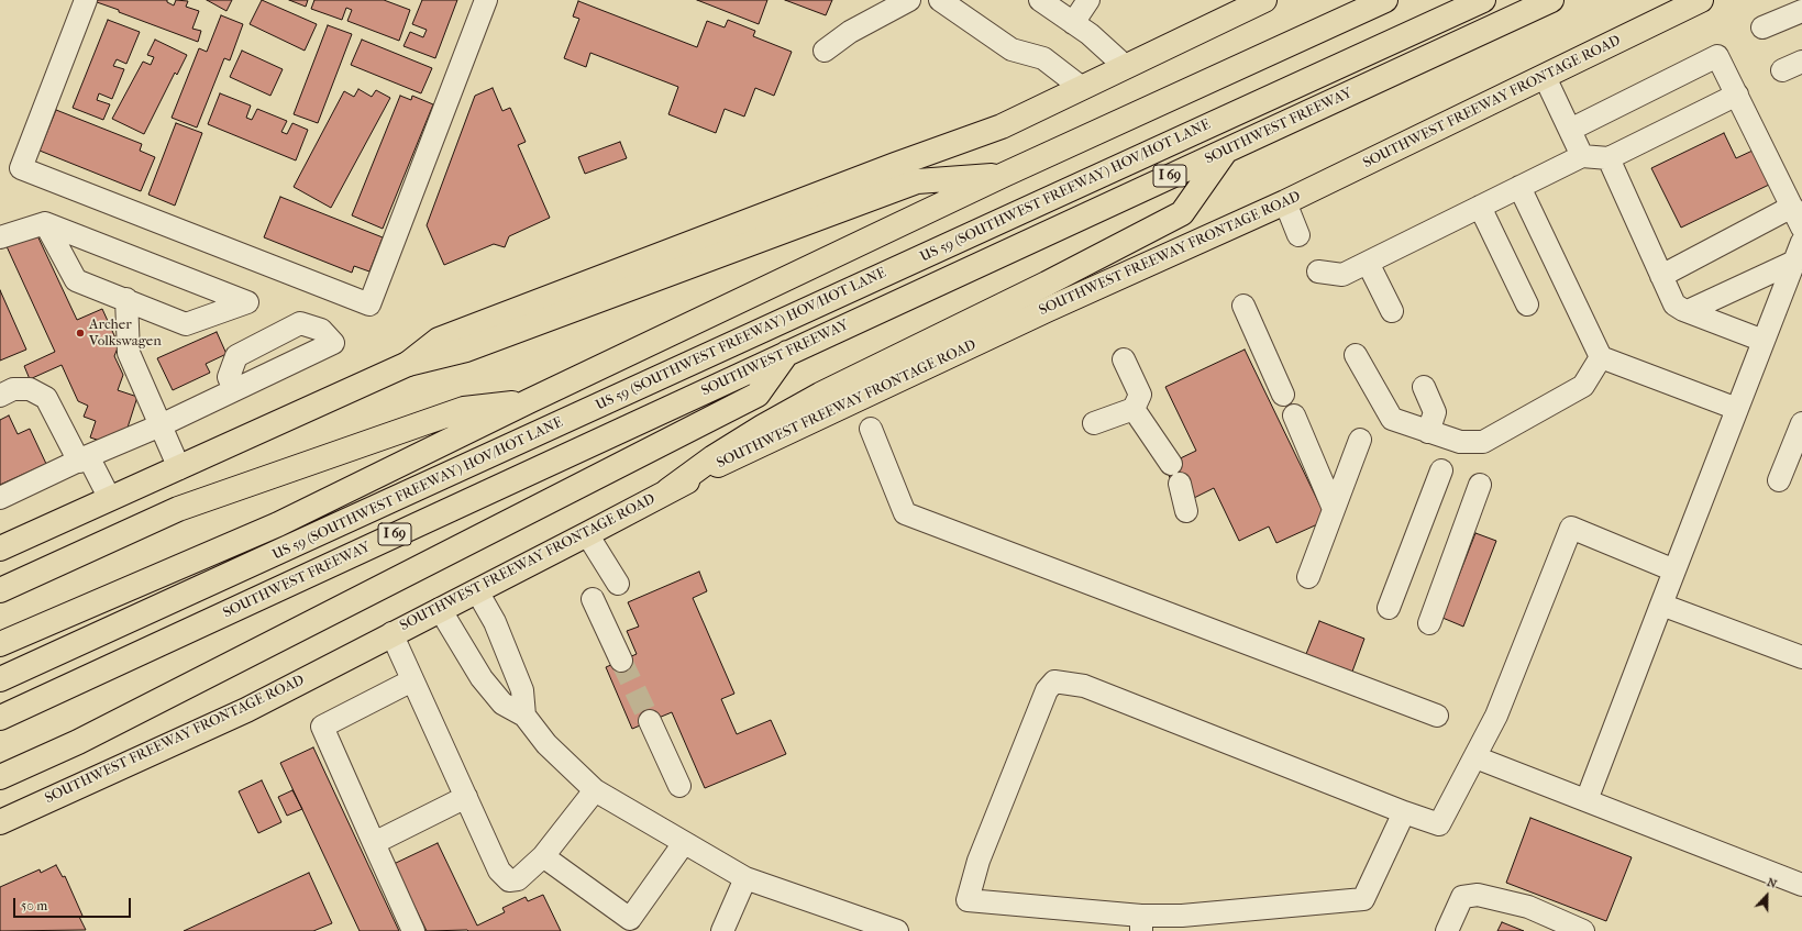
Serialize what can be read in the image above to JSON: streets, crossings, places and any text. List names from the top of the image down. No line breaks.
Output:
{"streets":{"main road":["SOUTHWEST FREEWAY FRONTAGE ROAD","SOUTHWEST FREEWAY","I 69","US 59 (SOUTHWEST FREEWAY) HOV/HOT LANE"]},"places":["Archer Volkswagen"],"scale_bar":"50 m","north":"top"}
